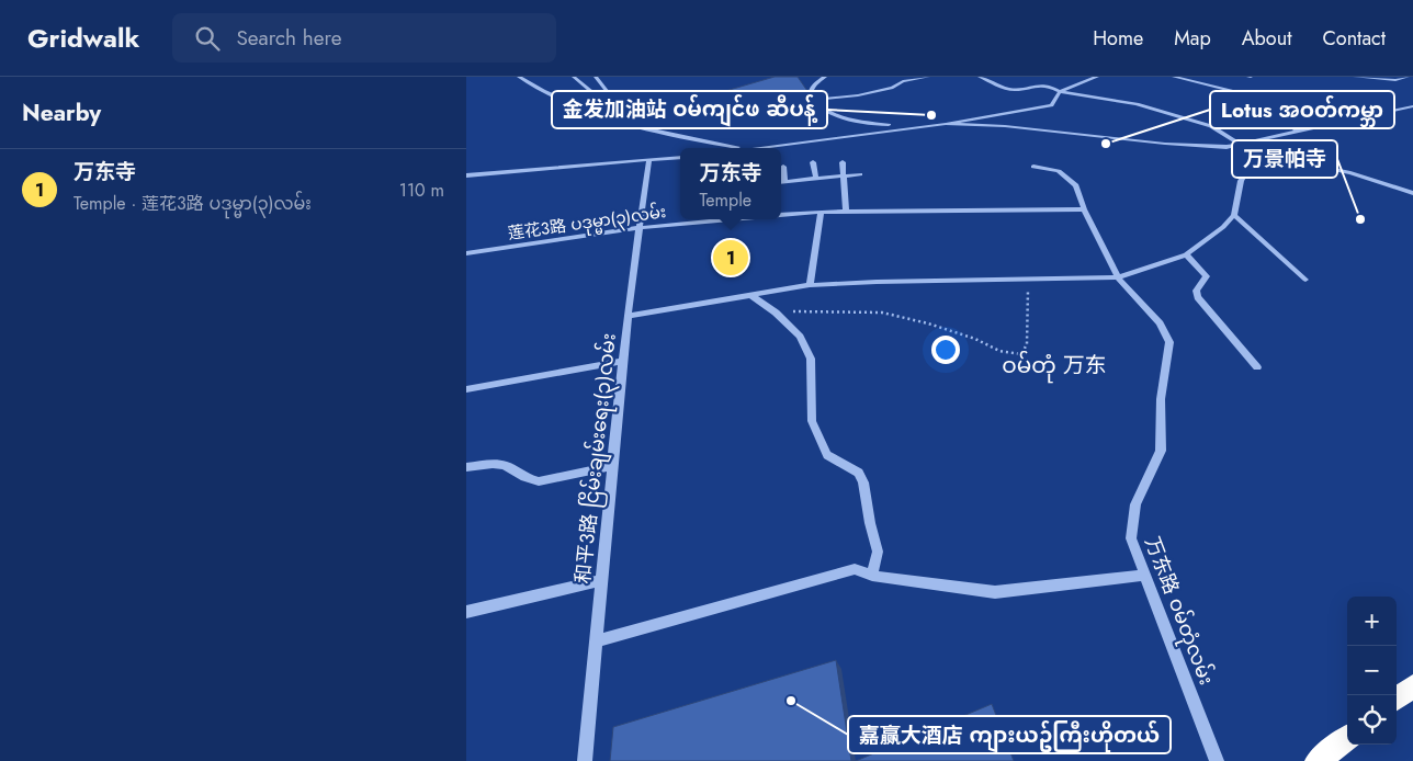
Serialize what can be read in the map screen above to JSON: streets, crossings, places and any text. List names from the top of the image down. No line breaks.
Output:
{"streets":{"street":["莲花3路 ပဒုမ္မာ(၃)လမ်း","和平3路 ငြိမ်းချမ်းရေး(၃)လမ်း","万东路 ဝမ်တုံလမ်း"]},"crossings":[["莲花3路 ပဒုမ္မာ(၃)လမ်း","和平3路 ငြိမ်းချမ်းရေး(၃)လမ်း"]],"districts":["ဝမ်တုံ 万东"],"places":["金发加油站 ဝမ်ကျင်ဖ ဆီပန့်","Lotus အဝတ်ကမ္ဘာ","万景帕寺","嘉赢大酒店 ကျားယဥ်ကြီးဟိုတယ်"],"page":{"header":"Gridwalk","search":"Search here","nav":["Home","Map","About","Contact"],"heading":"Nearby","list":[{"mark":"1","name":"万东寺","note":"Temple · 莲花3路 ပဒုမ္မာ(၃)လမ်း","value":"110 m"}],"popup":["万东寺","Temple"],"pins":"1","map_buttons":["+","−"]}}
